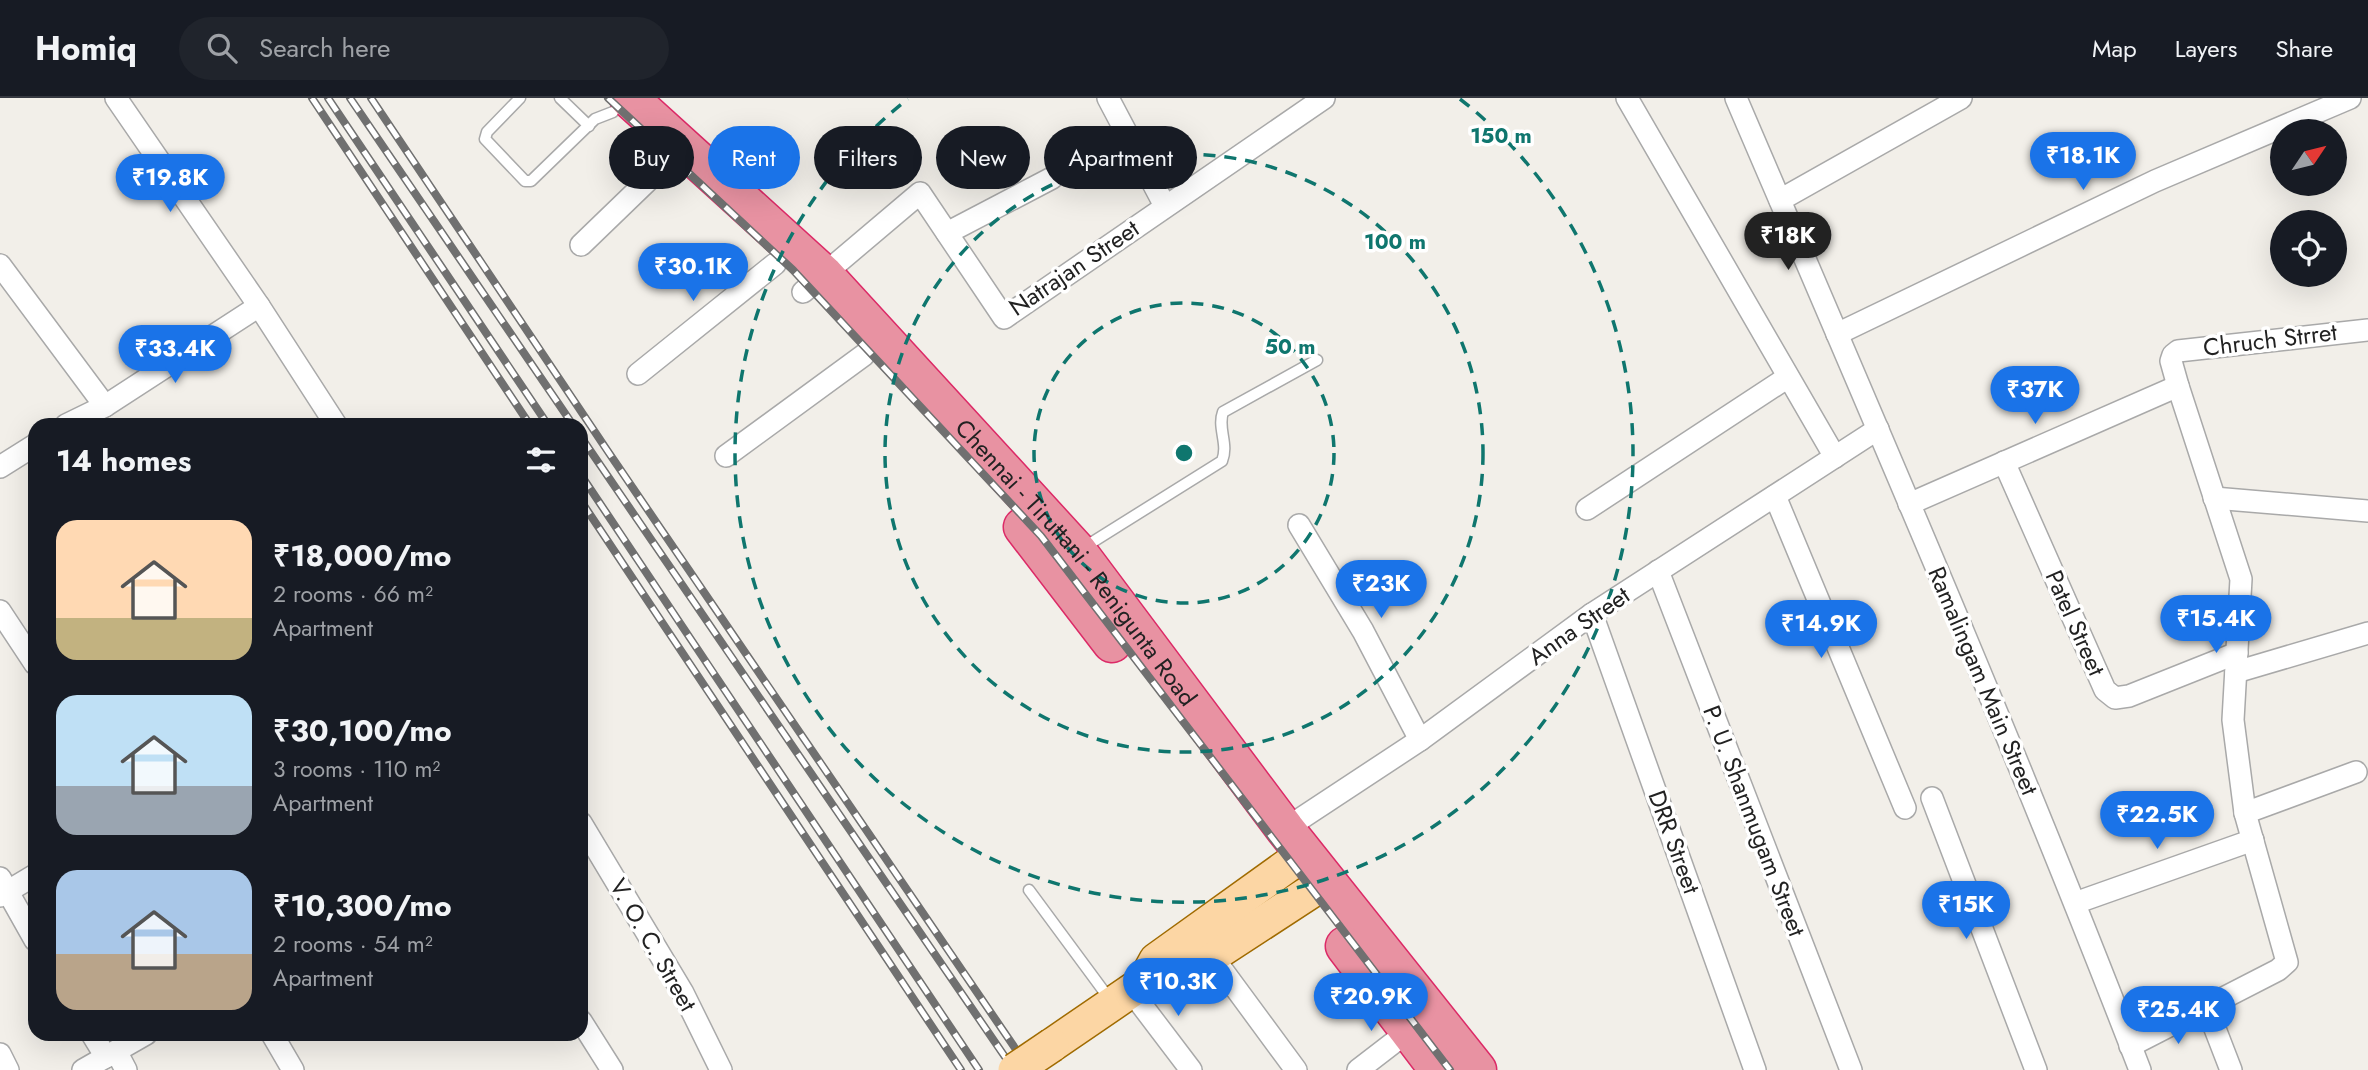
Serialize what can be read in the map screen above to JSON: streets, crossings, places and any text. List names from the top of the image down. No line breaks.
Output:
{"streets":{"highway":["Chennai - Tiruttani - Renigunta Road"],"street":["Natrajan Street","Chruch Strret","Patel Street","Anna Street","Ramalingam Main Street","P. U. Shanmugam Street","DRR Street","V. O. C. Street"]},"crossings":[["Natrajan Street","Chennai - Tiruttani - Renigunta Road"],["Chennai - Tiruttani - Renigunta Road","Anna Street"],["Anna Street","Ramalingam Main Street"],["Anna Street","P. U. Shanmugam Street"],["Anna Street","DRR Street"]],"north":"top right","page":{"header":"Homiq","search":"Search here","nav":["Map","Layers","Share"],"chip":["Buy","Rent","Filters","New","Apartment"],"price":["₹18.1K","₹19.8K","₹18K","₹30.1K","₹33.4K","₹37K","₹23K","₹15.4K","₹14.9K","₹22.5K","₹15K","₹10.3K","₹20.9K","₹25.4K"],"heading":"14 homes","list":[{"name":"₹18,000/mo","note":"2 rooms · 66 m² · Apartment"},{"name":"₹30,100/mo","note":"3 rooms · 110 m² · Apartment"},{"name":"₹10,300/mo","note":"2 rooms · 54 m² · Apartment"}]},"rings":["150 m","100 m","50 m"]}
